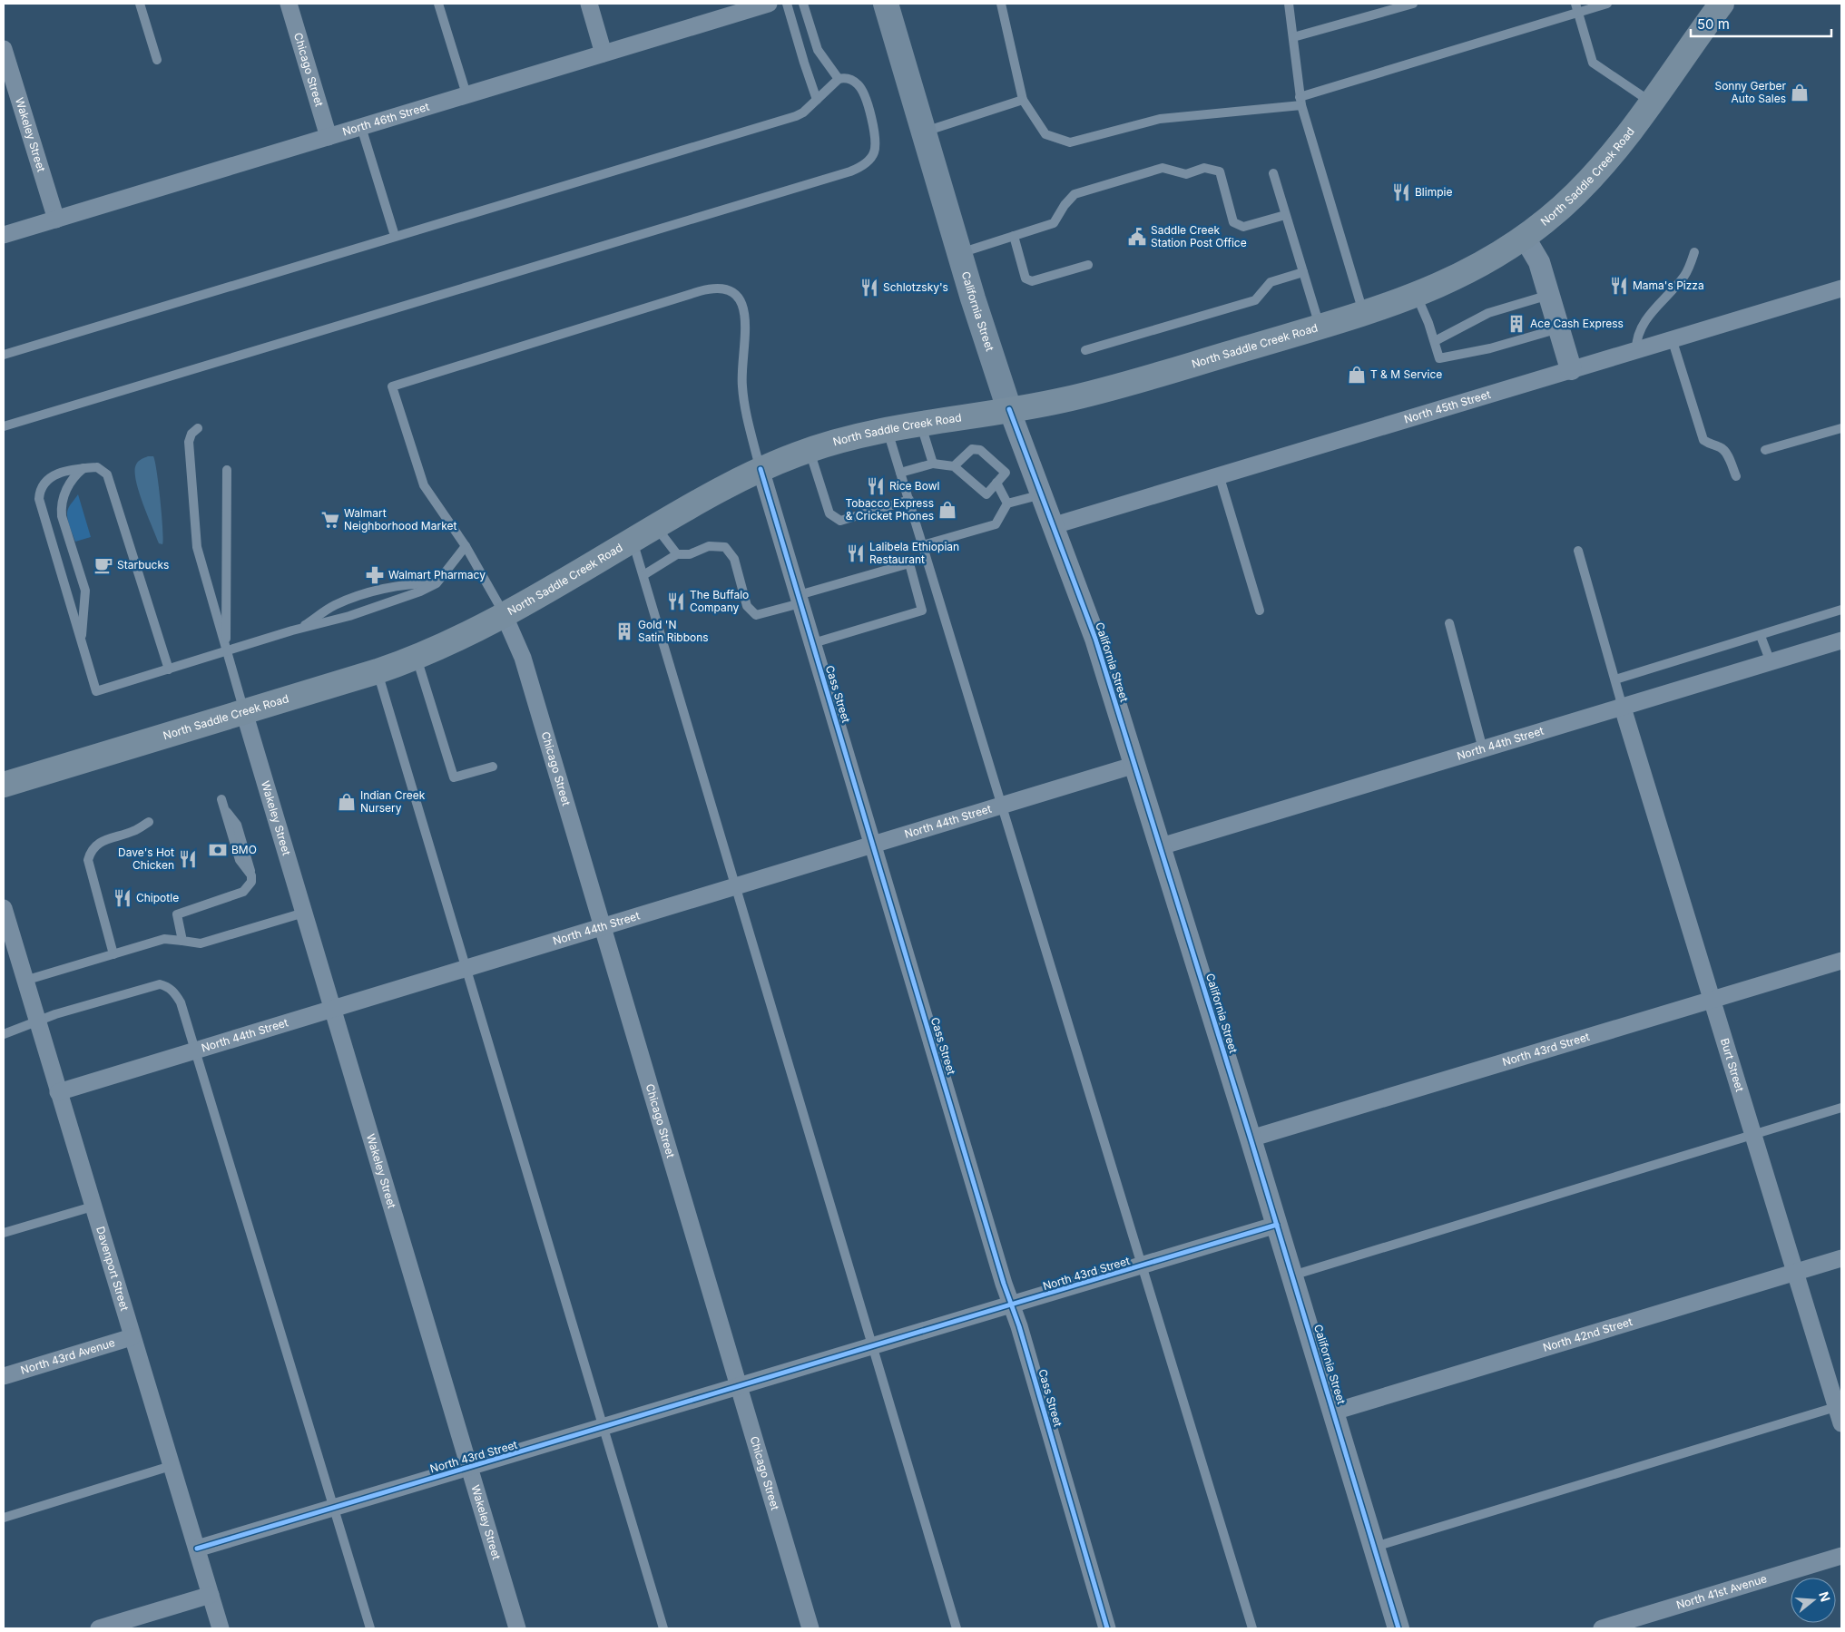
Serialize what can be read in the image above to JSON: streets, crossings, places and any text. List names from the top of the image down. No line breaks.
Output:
{"streets":{"main road":["North Saddle Creek Road","California Street"],"street":["Chicago Street","North 46th Street","Wakeley Street","North 45th Street","Cass Street","North 44th Street","North 43rd Street","Burt Street","Davenport Street","North 42nd Street","North 43rd Avenue","North 41st Avenue"]},"crossings":[["Chicago Street","North 46th Street"],["Chicago Street","North Saddle Creek Road"],["Chicago Street","North 44th Street"],["Chicago Street","North 43rd Street"],["North 46th Street","Wakeley Street"],["Wakeley Street","North Saddle Creek Road"],["Wakeley Street","North 44th Street"],["Wakeley Street","North 43rd Street"],["North Saddle Creek Road","California Street"],["North Saddle Creek Road","Cass Street"],["California Street","North 45th Street"],["California Street","North 44th Street"],["California Street","North 43rd Street"],["California Street","North 42nd Street"],["Cass Street","North 44th Street"],["Cass Street","North 43rd Street"],["North 44th Street","Burt Street"],["North 44th Street","Davenport Street"],["North 43rd Street","Burt Street"],["North 43rd Street","Davenport Street"],["Burt Street","North 42nd Street"],["Davenport Street","North 43rd Avenue"]],"places":{"shop":["Sonny Gerber Auto Sales","T & M Service","Tobacco Express & Cricket Phones","Indian Creek Nursery"],"restaurant":["Blimpie","Mama's Pizza","Schlotzsky's","Rice Bowl","Lalibela Ethiopian Restaurant","The Buffalo Company","Dave's Hot Chicken","Chipotle"],"public building":["Saddle Creek Station Post Office"],"building":["Ace Cash Express","Gold 'N Satin Ribbons"],"supermarket":["Walmart Neighborhood Market"],"cafe":["Starbucks"],"pharmacy":["Walmart Pharmacy"],"bank":["BMO"]},"scale_bar":"50 m","north":"right"}
